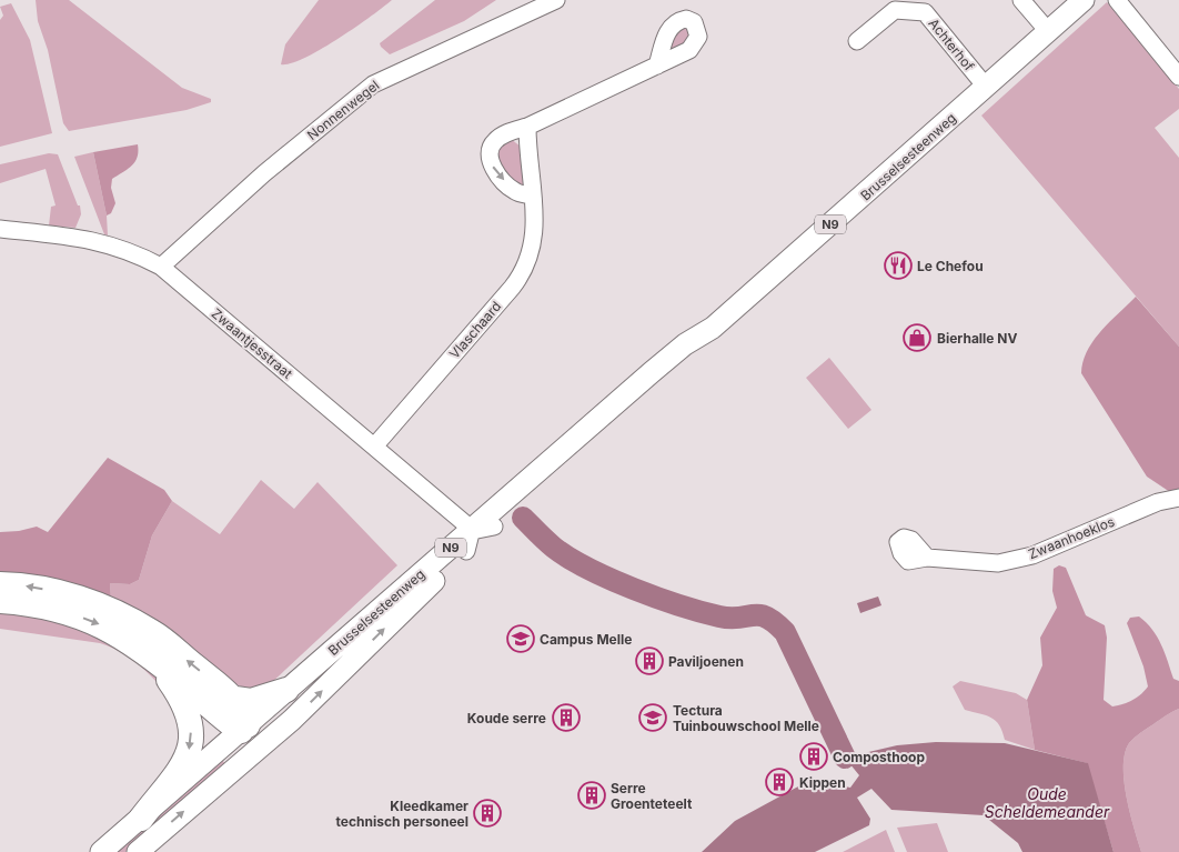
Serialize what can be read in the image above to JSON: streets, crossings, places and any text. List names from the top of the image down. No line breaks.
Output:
{"streets":{"main road":["Brusselsesteenweg","N9"],"street":["Achterhof","Nonnenwegel","Vlaschaard","Zwaantjesstraat","Zwaanhoeklos"]},"crossings":[["Achterhof","Brusselsesteenweg"],["Nonnenwegel","Zwaantjesstraat"],["Brusselsesteenweg","Zwaantjesstraat"],["Vlaschaard","Zwaantjesstraat"]],"water":["Oude Scheldemeander"],"places":{"restaurant":["Le Chefou"],"shop":["Bierhalle NV"],"school or university":["Campus Melle","Tectura Tuinbouwschool Melle"],"building":["Paviljoenen","Koude serre","Composthoop","Kippen","Serre Groenteteelt","Kleedkamer technisch personeel"]}}
